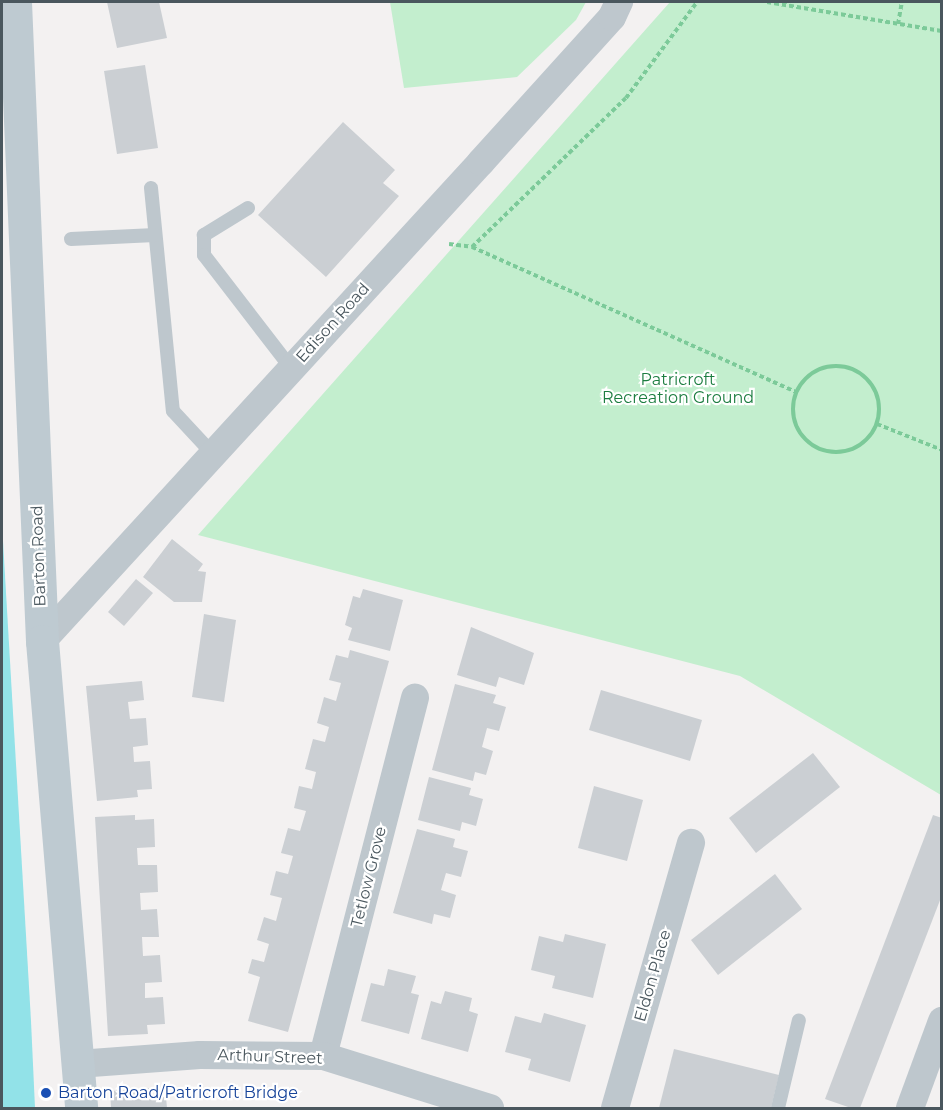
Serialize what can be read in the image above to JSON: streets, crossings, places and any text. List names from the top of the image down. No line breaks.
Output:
{"streets":{"main road":["Barton Road"],"street":["Edison Road","Tetlow Grove","Eldon Place","Arthur Street"]},"crossings":[["Edison Road","Barton Road"],["Barton Road","Arthur Street"],["Tetlow Grove","Arthur Street"]],"parks":["Patricroft Recreation Ground"],"places":["Barton Road/Patricroft Bridge"]}
